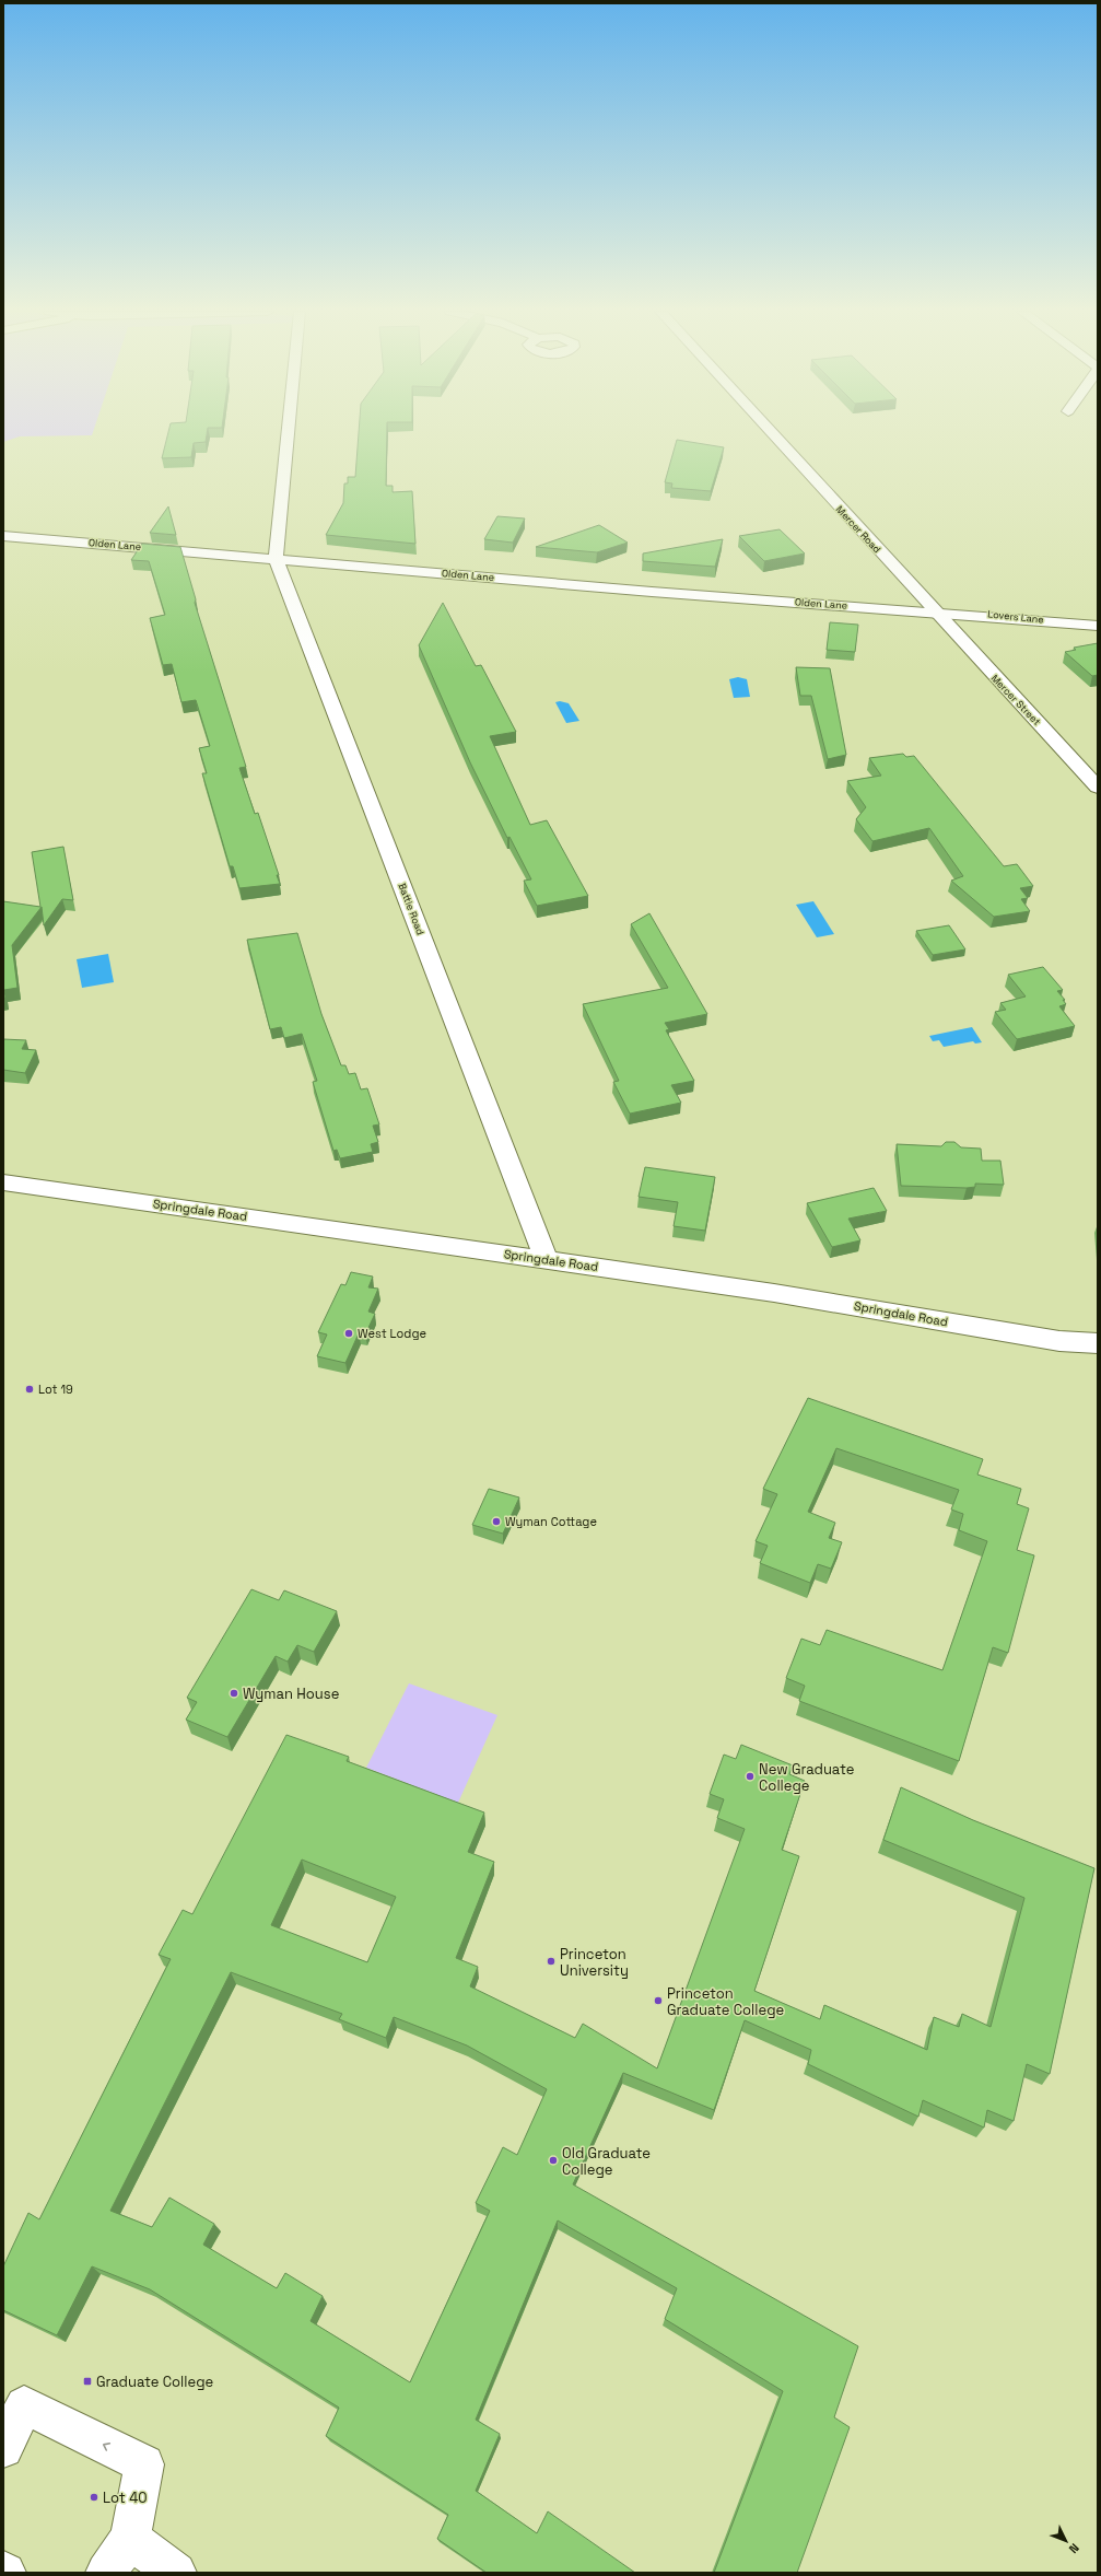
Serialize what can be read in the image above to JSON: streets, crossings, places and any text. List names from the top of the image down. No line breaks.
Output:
{"streets":{"street":["Mercer Road","Olden Lane","Lovers Lane","Mercer Street","Battle Road","Springdale Road"]},"crossings":[["Mercer Road","Olden Lane"],["Mercer Road","Lovers Lane"],["Mercer Road","Mercer Street"],["Olden Lane","Lovers Lane"],["Olden Lane","Mercer Street"],["Olden Lane","Battle Road"],["Lovers Lane","Mercer Street"],["Battle Road","Springdale Road"]],"places":{"other":["West Lodge","Lot 19","Wyman Cottage","Wyman House","New Graduate College","Princeton University","Princeton Graduate College","Old Graduate College","Lot 40"],"transit":["Graduate College"]},"north":"bottom right"}
